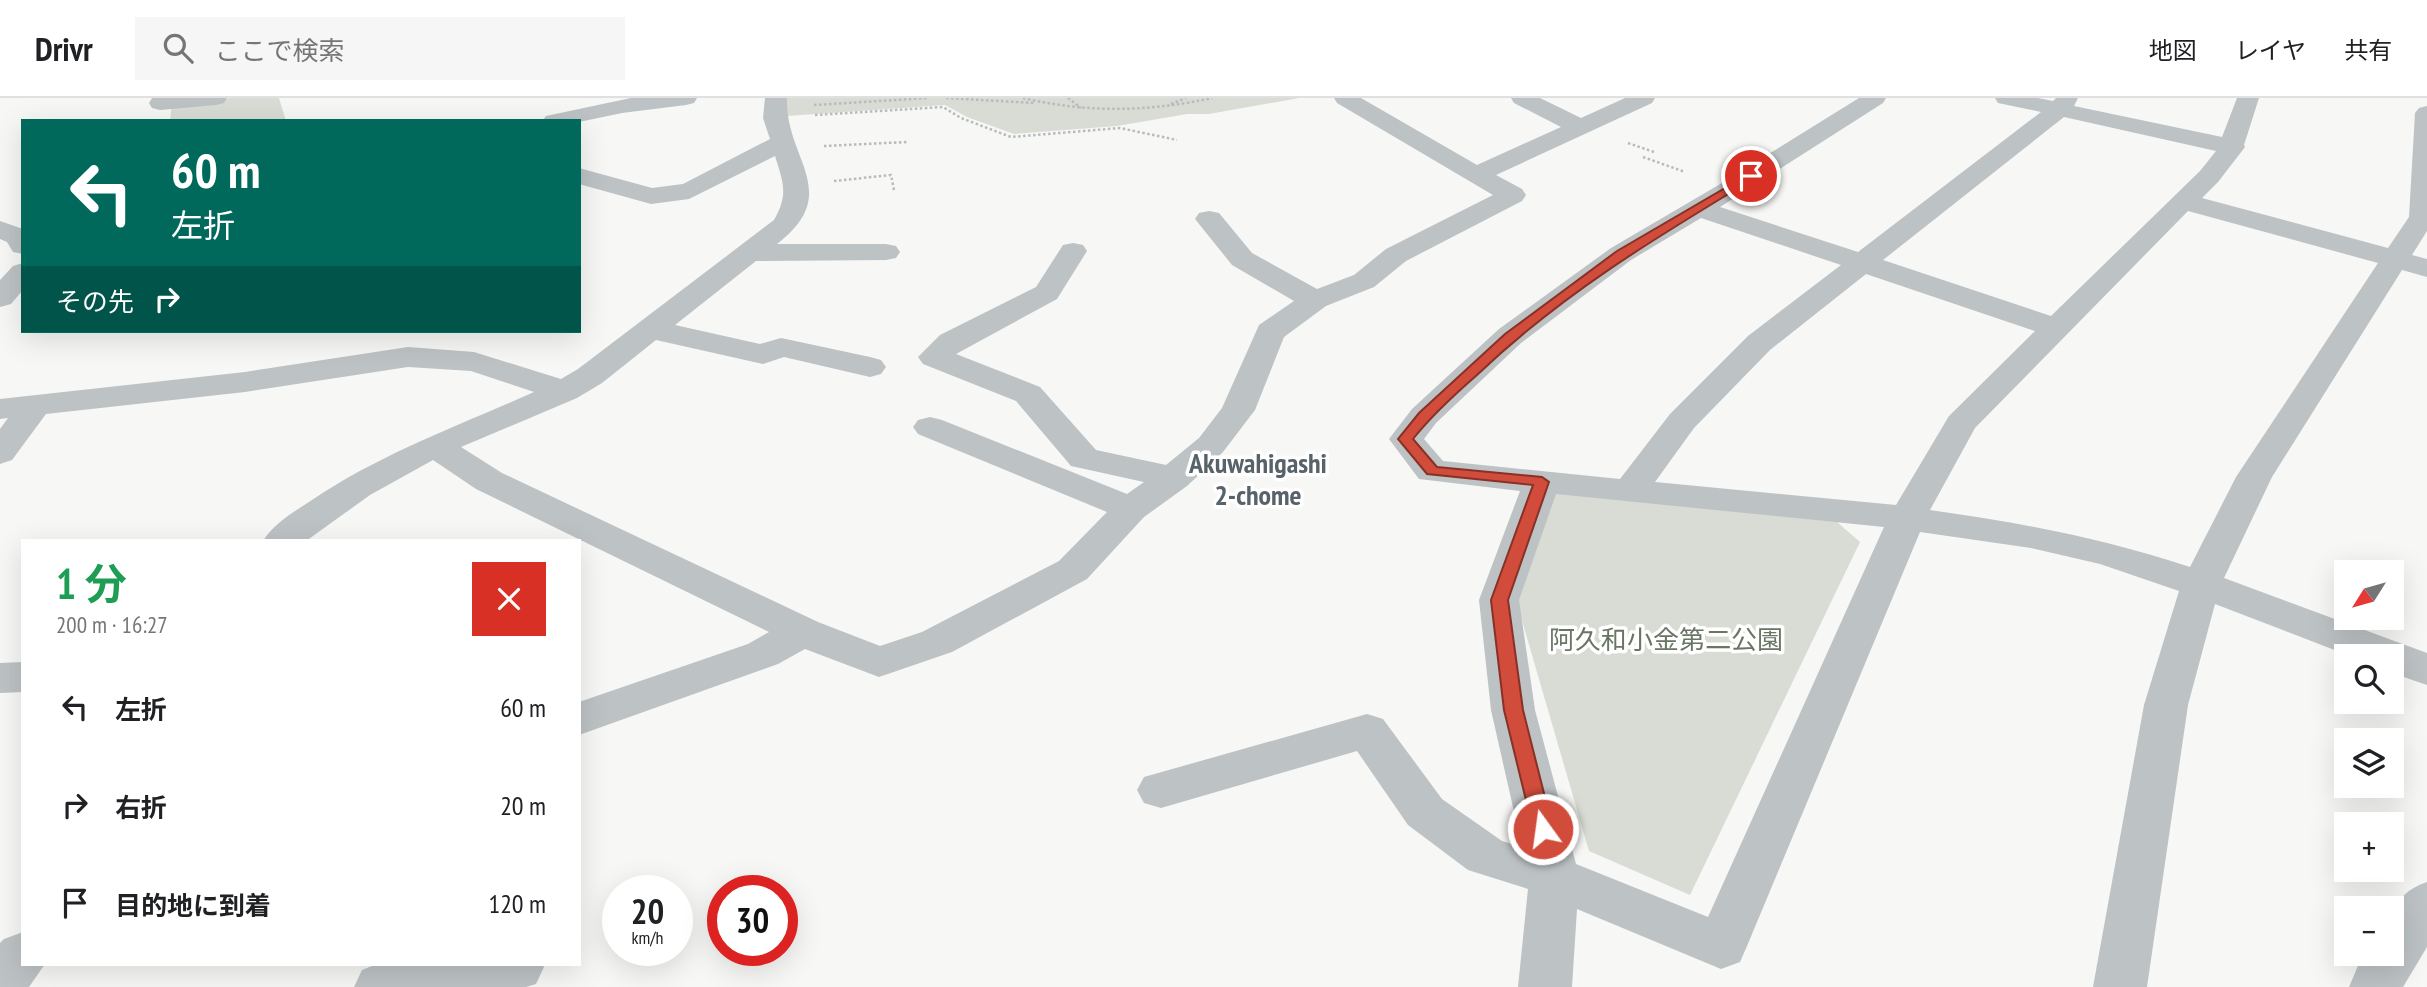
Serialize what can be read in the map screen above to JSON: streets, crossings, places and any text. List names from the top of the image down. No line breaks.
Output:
{"districts":["Akuwahigashi 2-chome"],"parks":["阿久和小金第二公園"],"north":"bottom left","page":{"header":"Drivr","search":"ここで検索","nav":["地図","レイヤ","共有"],"turn":["60 m","左折"],"then":"その先","heading":["1 分","200 m · 16:27"],"map_buttons":["+","−"],"list":[{"name":"左折","value":"60 m"},{"name":"右折","value":"20 m"},{"name":"目的地に到着","value":"120 m"}],"speed":"20 km/h","limit":"30"}}
